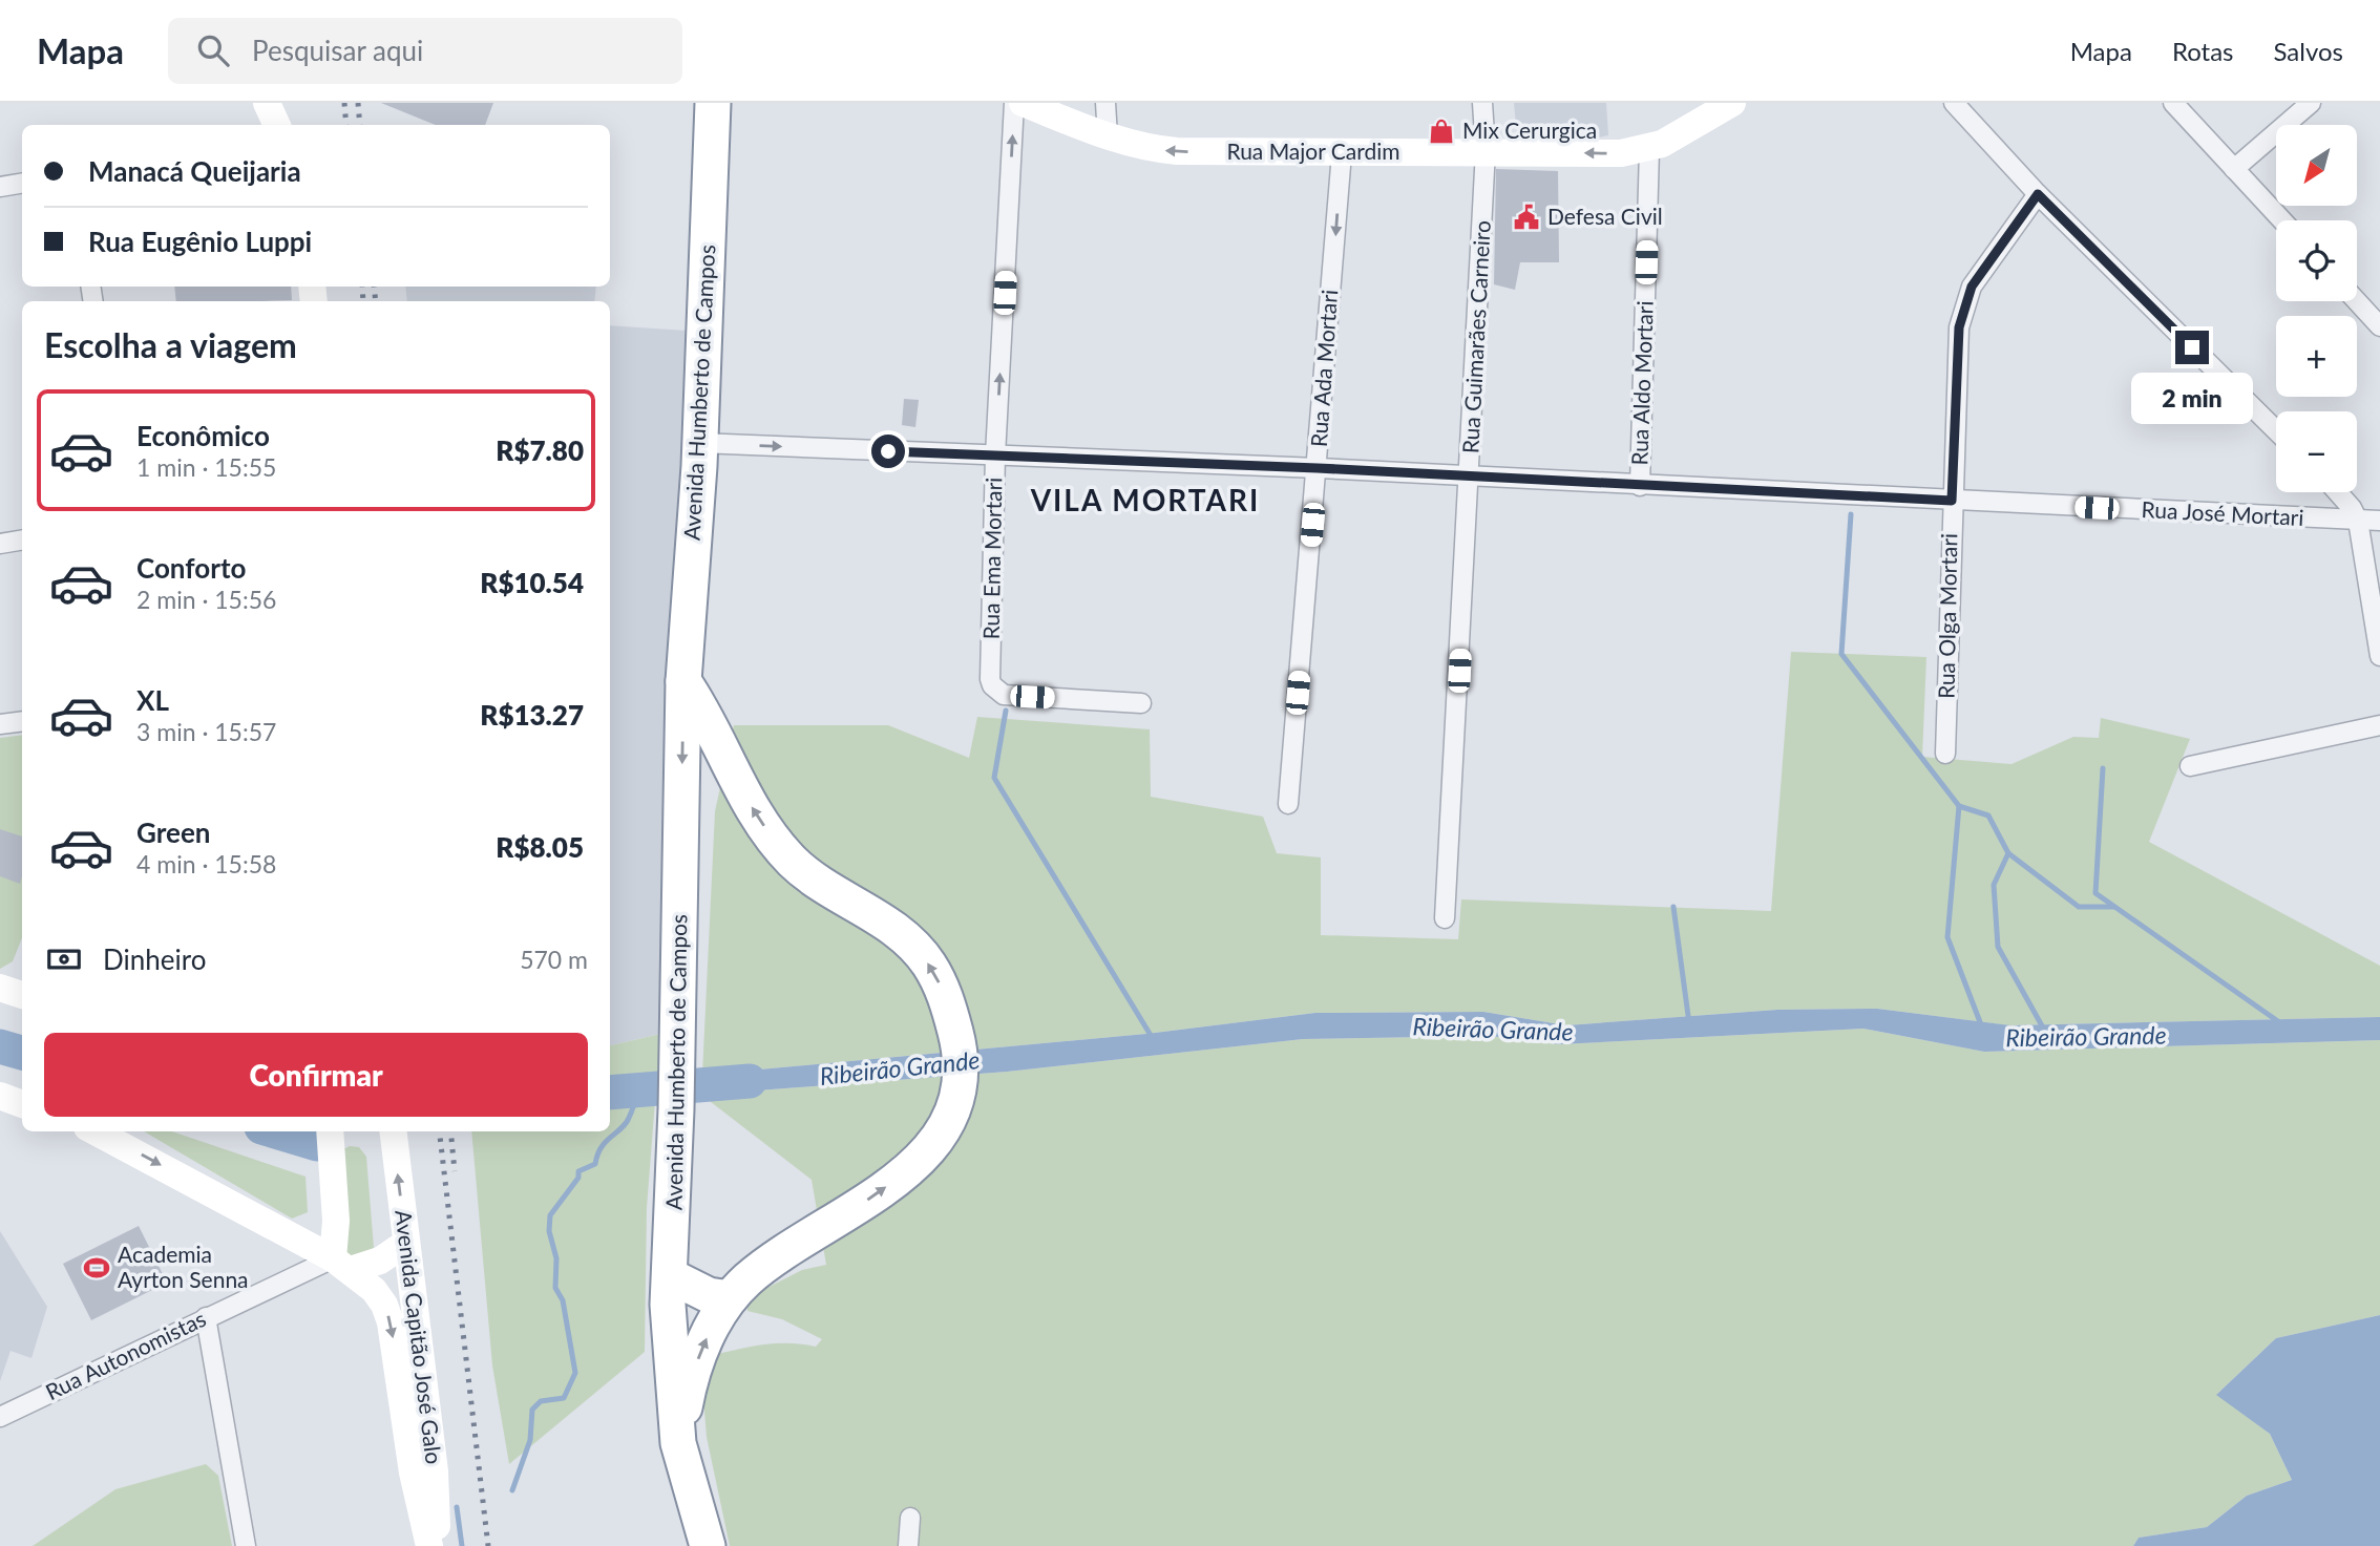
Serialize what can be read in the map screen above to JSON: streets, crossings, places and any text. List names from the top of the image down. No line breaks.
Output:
{"streets":{"highway":["Avenida Humberto de Campos"],"main road":["Rua Major Cardim","Avenida Capitão José Galo"],"street":["Rua Guimarães Carneiro","Rua Ada Mortari","Rua Aldo Mortari","Rua José Mortari","Rua Ema Mortari","Rua Olga Mortari","Rua Autonomistas"]},"crossings":[["Rua Major Cardim","Rua Guimarães Carneiro"],["Rua Major Cardim","Rua Ada Mortari"],["Rua Major Cardim","Rua Aldo Mortari"],["Rua Guimarães Carneiro","Rua José Mortari"],["Rua Ada Mortari","Rua José Mortari"],["Rua Aldo Mortari","Rua José Mortari"],["Avenida Humberto de Campos","Rua José Mortari"],["Rua José Mortari","Rua Ema Mortari"],["Rua José Mortari","Rua Olga Mortari"],["Avenida Capitão José Galo","Rua Autonomistas"]],"one_way":["Rua Major Cardim","Rua Ada Mortari","Rua Ema Mortari"],"districts":["VILA MORTARI"],"water":["Ribeirão Grande"],"places":{"shop":["Mix Cerurgica"],"public building":["Defesa Civil"],"sports":["Academia Ayrton Senna"]},"north":"bottom left","page":{"header":"Mapa","search":"Pesquisar aqui","nav":["Mapa","Rotas","Salvos"],"map_buttons":["+","−"],"banner":["Manacá Queijaria","Rua Eugênio Luppi"],"heading":"Escolha a viagem","bubble":"2 min","list":[{"name":"Econômico","note":"1 min · 15:55","value":"R$7.80"},{"name":"Conforto","note":"2 min · 15:56","value":"R$10.54"},{"name":"XL","note":"3 min · 15:57","value":"R$13.27"},{"name":"Green","note":"4 min · 15:58","value":"R$8.05"}],"pay":["Dinheiro","570 m"],"buttons":"Confirmar"}}
